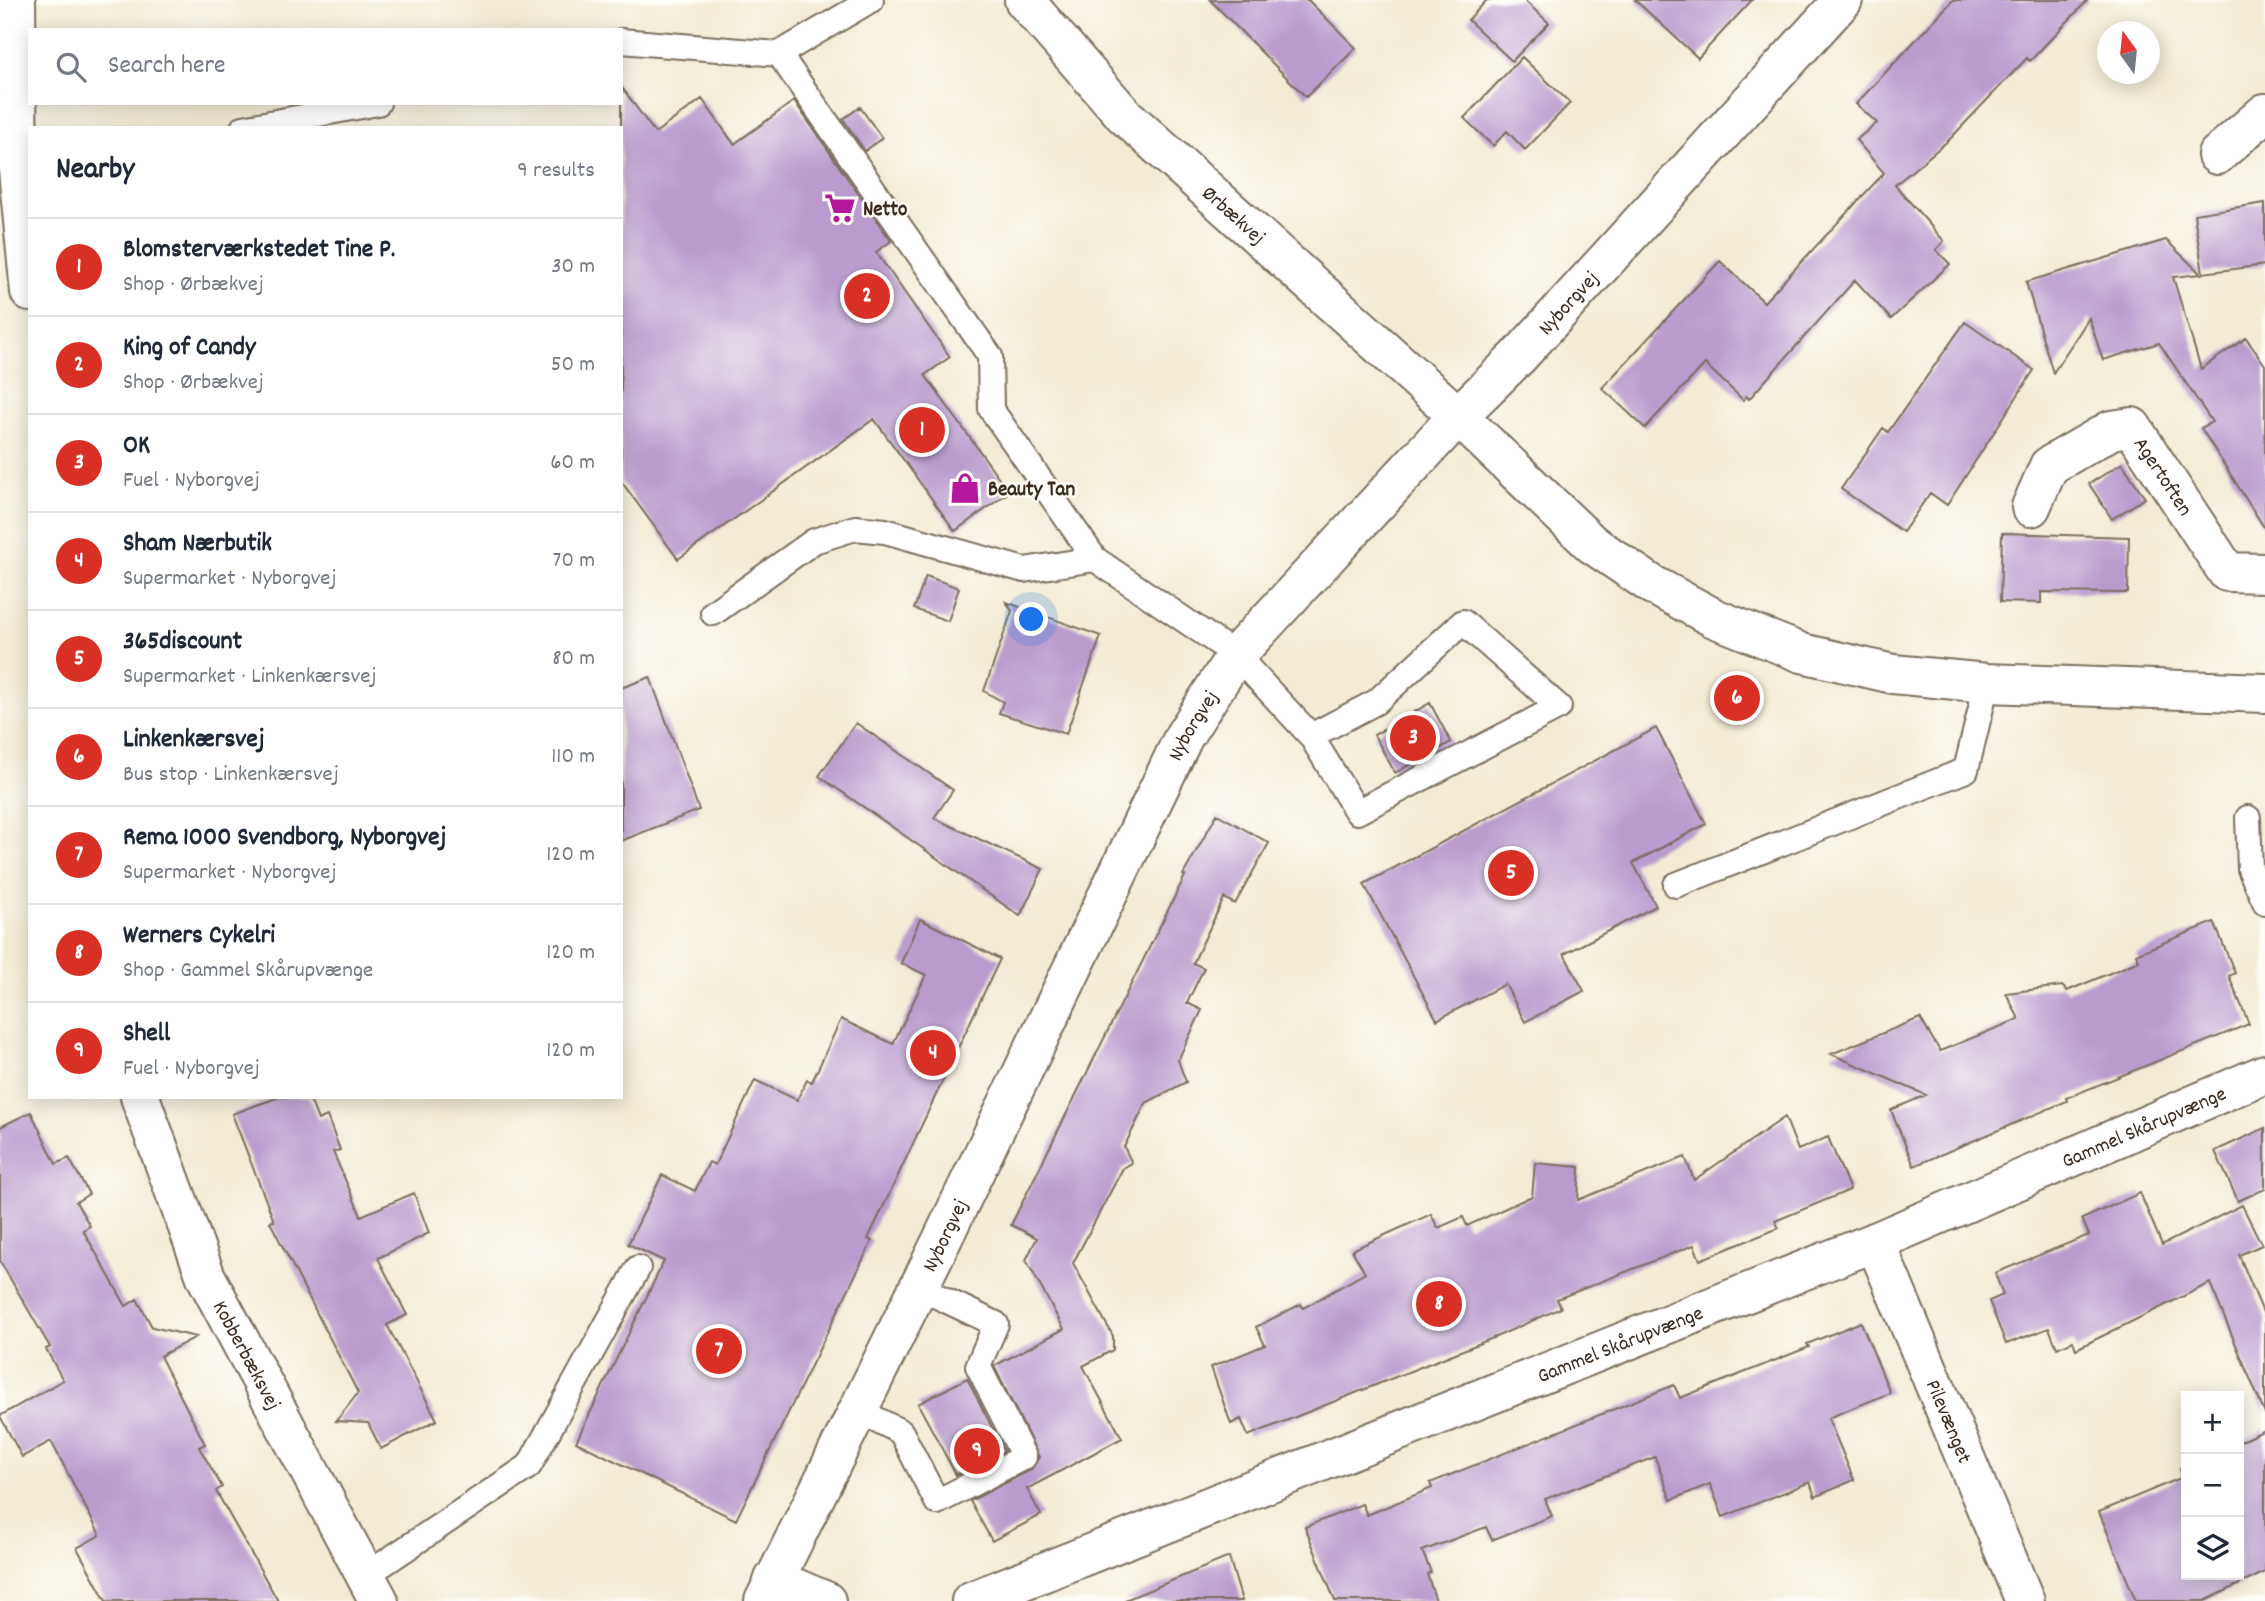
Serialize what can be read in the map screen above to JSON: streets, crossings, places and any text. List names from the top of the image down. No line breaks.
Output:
{"streets":{"street":["Ørbækvej","Nyborgvej","Agertoften","Gammel Skårupvænge","Kobberbæksvej","Pilevænget"]},"crossings":[["Ørbækvej","Nyborgvej"],["Gammel Skårupvænge","Pilevænget"]],"places":{"supermarket":["Netto"],"shop":["Beauty Tan"]},"north":"top","page":{"search":"Search here","heading":["Nearby","9 results"],"list":[{"mark":"1","name":"Blomsterværkstedet Tine P.","note":"Shop · Ørbækvej","value":"30 m"},{"mark":"2","name":"King of Candy","note":"Shop · Ørbækvej","value":"50 m"},{"mark":"3","name":"OK","note":"Fuel · Nyborgvej","value":"60 m"},{"mark":"4","name":"Sham Nærbutik","note":"Supermarket · Nyborgvej","value":"70 m"},{"mark":"5","name":"365discount","note":"Supermarket · Linkenkærsvej","value":"80 m"},{"mark":"6","name":"Linkenkærsvej","note":"Bus stop · Linkenkærsvej","value":"110 m"},{"mark":"7","name":"Rema 1000 Svendborg, Nyborgvej","note":"Supermarket · Nyborgvej","value":"120 m"},{"mark":"8","name":"Werners Cykelri","note":"Shop · Gammel Skårupvænge","value":"120 m"},{"mark":"9","name":"Shell","note":"Fuel · Nyborgvej","value":"120 m"}],"pins":["2","1","6","3","5","4","8","7","9"],"map_buttons":["+","−"]}}
